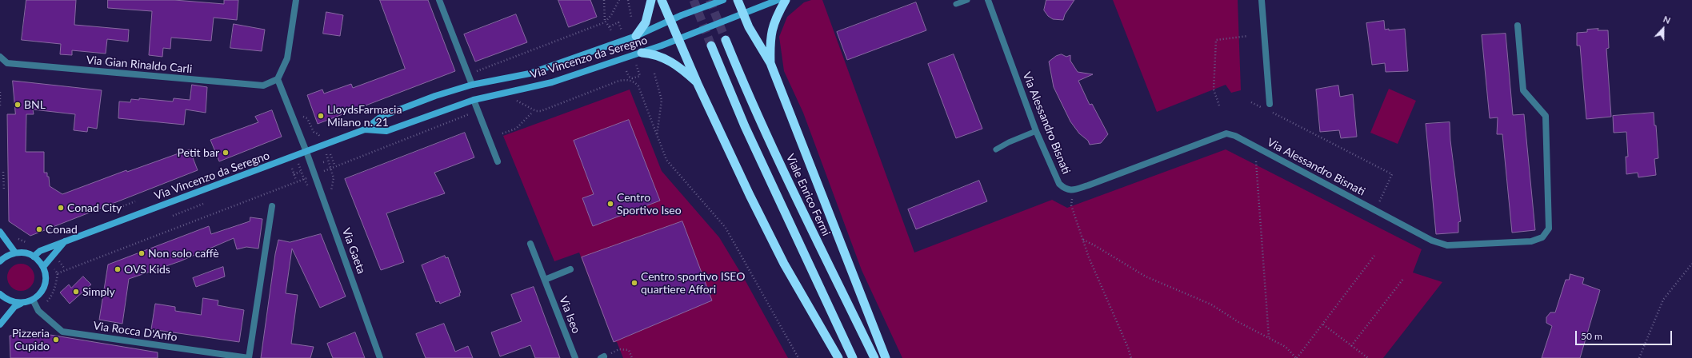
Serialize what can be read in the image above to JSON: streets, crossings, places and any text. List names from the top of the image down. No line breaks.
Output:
{"streets":{"highway":["Viale Enrico Fermi"],"main road":["Via Vincenzo da Seregno"],"street":["Via Gian Rinaldo Carli","Via Alessandro Bisnati","Via Gaeta","Via Iseo","Via Rocca D'Anfo"]},"crossings":[["Via Vincenzo da Seregno","Via Gaeta"]],"places":["BNL","LloydsFarmacia Milano n. 21","Petit bar","Centro Sportivo Iseo","Conad City","Conad","Non solo caffè","OVS Kids","Centro sportivo ISEO quartiere Affori","Simply","Pizzeria Cupido"],"scale_bar":"50 m","north":"top"}
